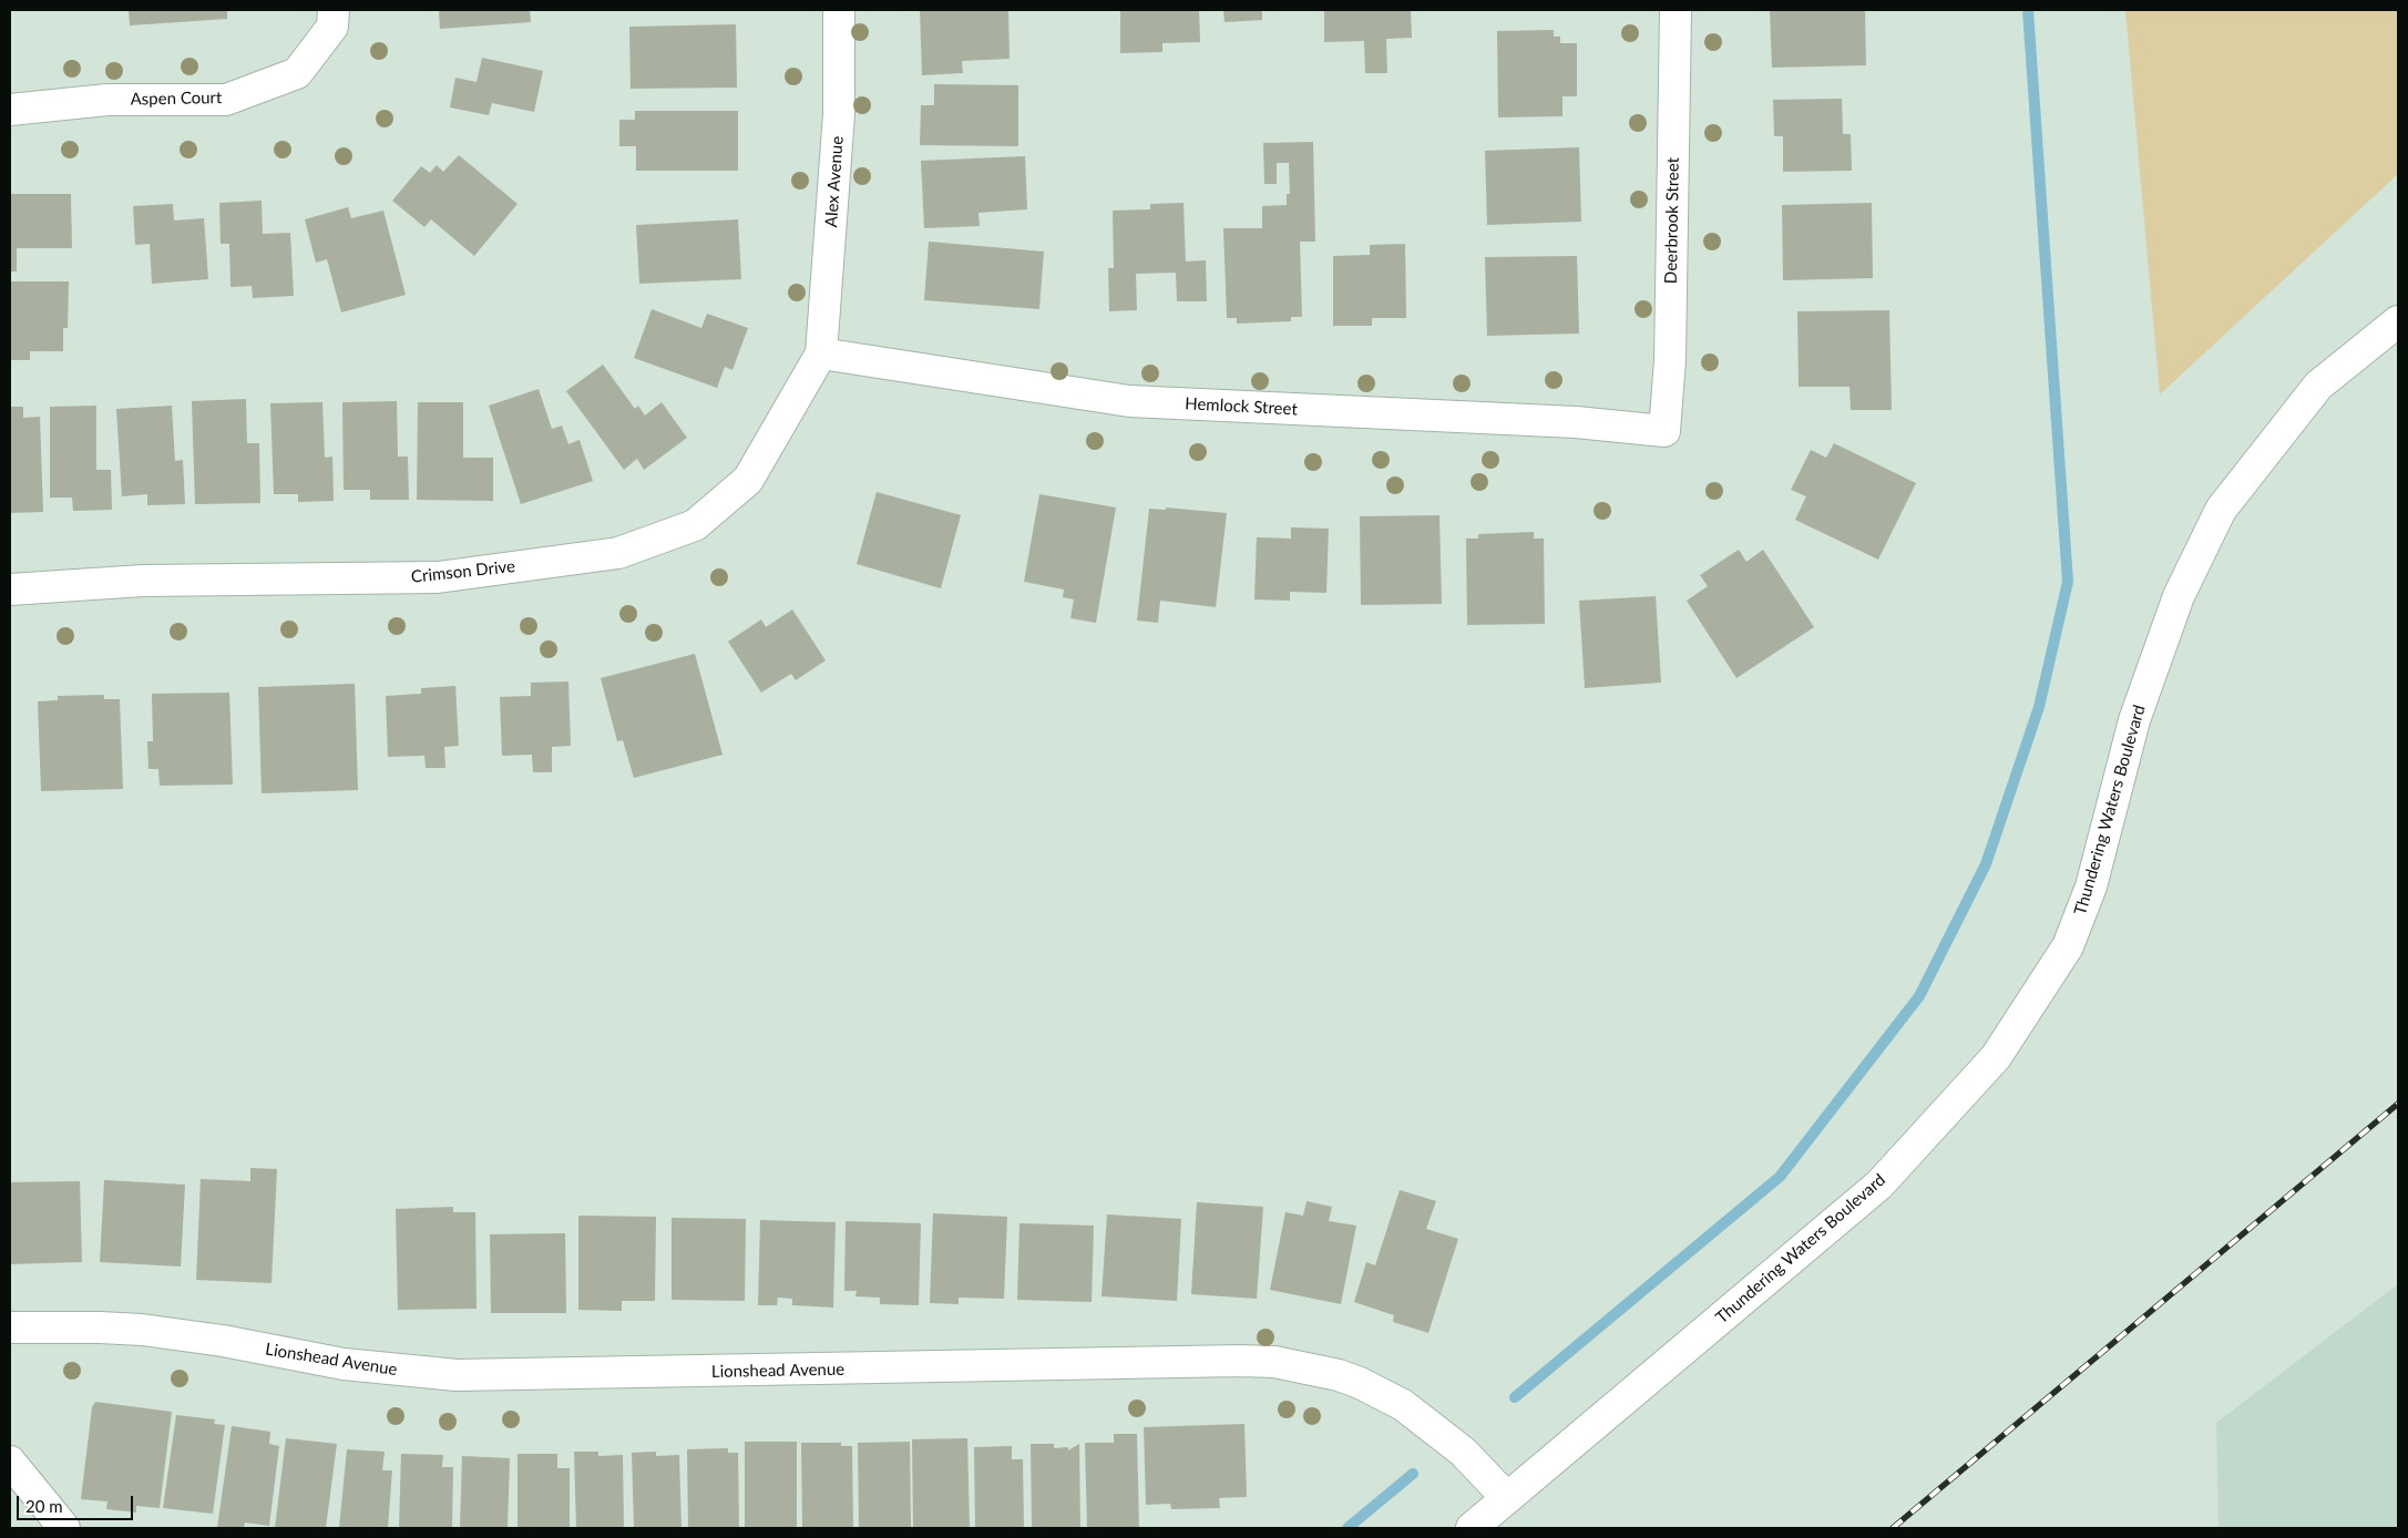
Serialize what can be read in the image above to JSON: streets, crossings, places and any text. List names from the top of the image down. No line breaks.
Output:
{"streets":{"street":["Aspen Court","Alex Avenue","Deerbrook Street","Hemlock Street","Crimson Drive","Thundering Waters Boulevard","Lionshead Avenue"]},"crossings":[["Alex Avenue","Hemlock Street"],["Alex Avenue","Crimson Drive"],["Deerbrook Street","Hemlock Street"],["Hemlock Street","Crimson Drive"],["Thundering Waters Boulevard","Lionshead Avenue"]],"scale_bar":"20 m"}
